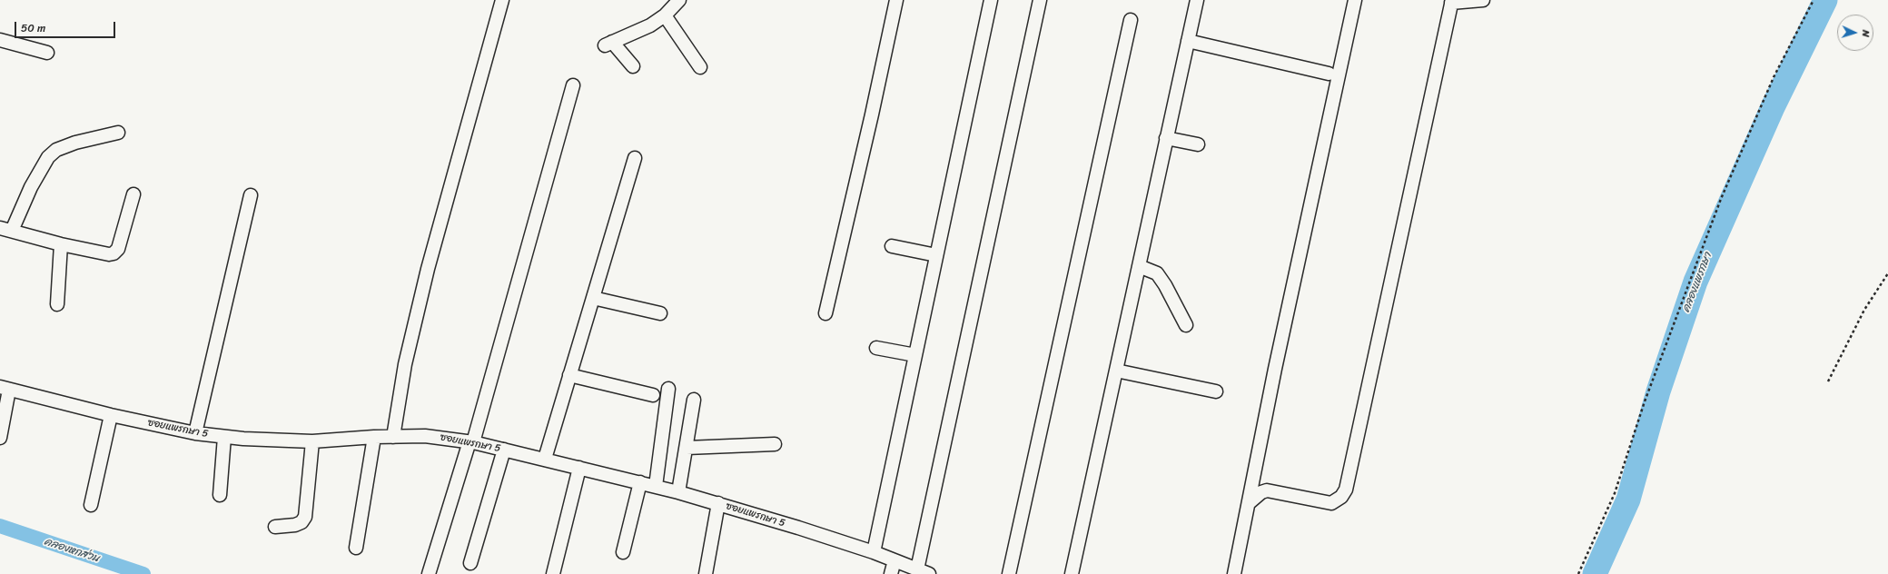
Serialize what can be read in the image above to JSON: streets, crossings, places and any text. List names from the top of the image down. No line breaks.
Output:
{"streets":{"street":["ซอยแพรกษา 5"]},"water":["คลองแพรกษา","คลองหกส่วน"],"scale_bar":"50 m","north":"right"}
